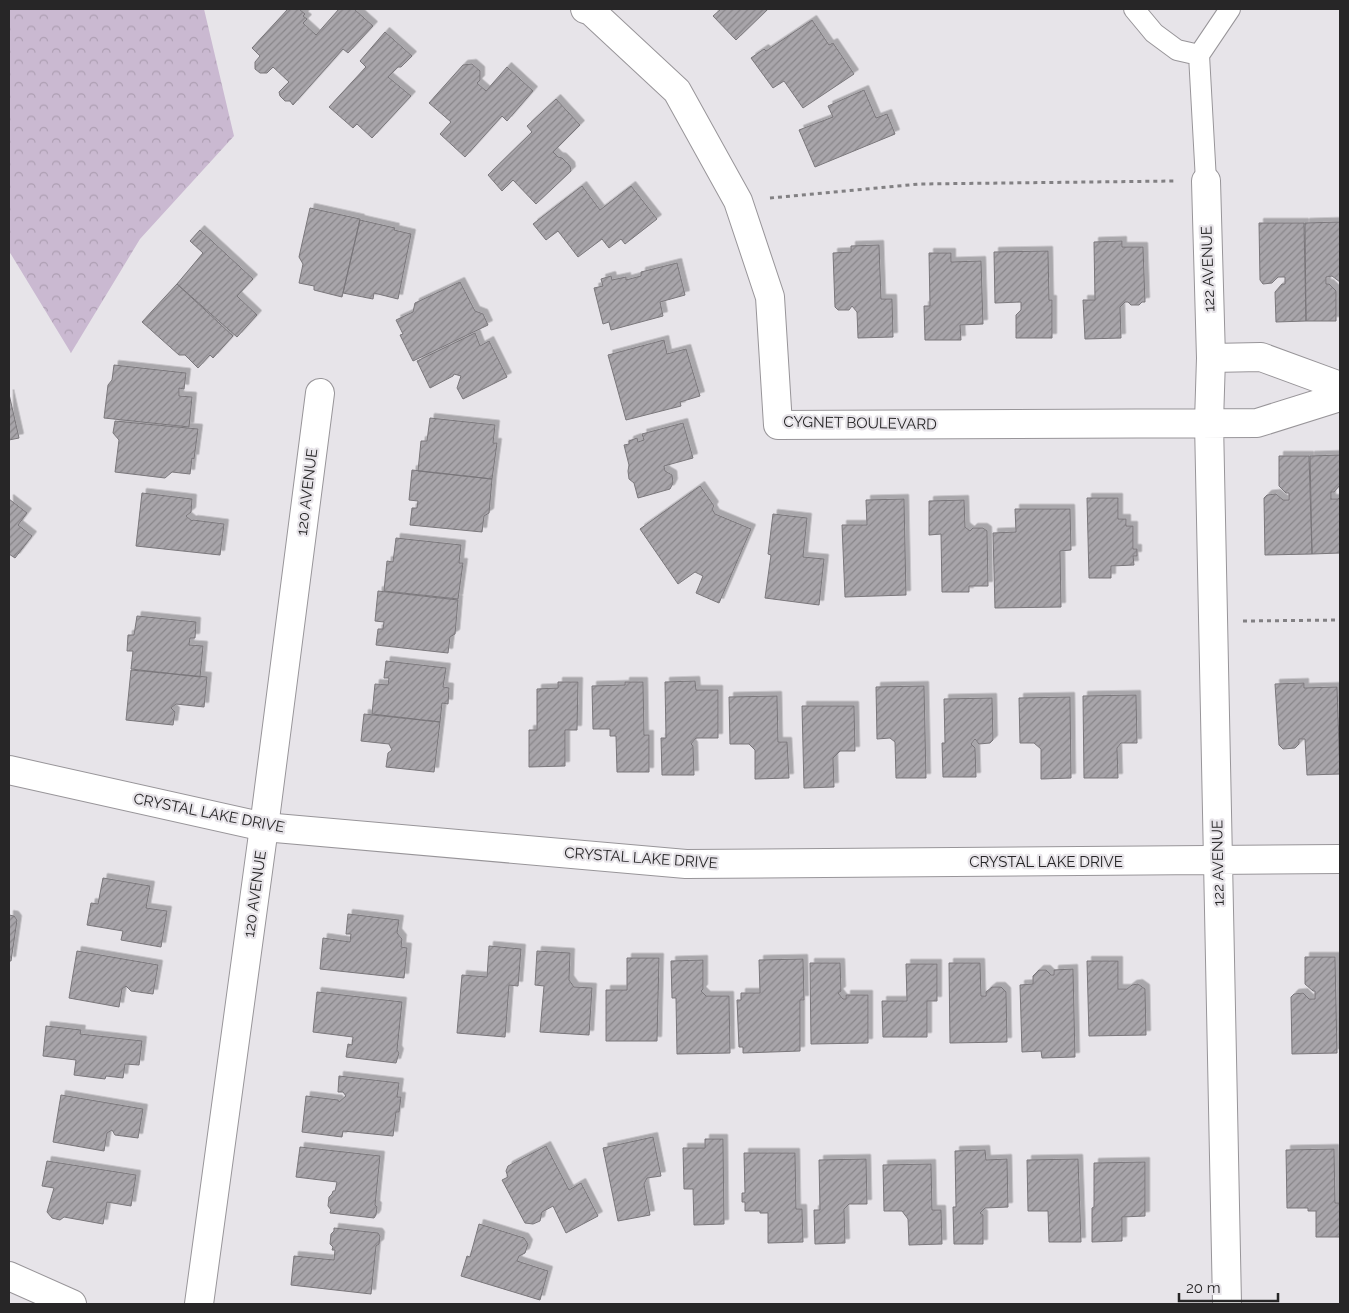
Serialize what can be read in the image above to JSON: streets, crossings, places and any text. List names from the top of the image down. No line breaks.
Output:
{"streets":{"street":["122 AVENUE","CYGNET BOULEVARD","120 AVENUE","CRYSTAL LAKE DRIVE"]},"crossings":[["122 AVENUE","CYGNET BOULEVARD"],["122 AVENUE","CRYSTAL LAKE DRIVE"],["120 AVENUE","CRYSTAL LAKE DRIVE"]],"scale_bar":"20 m"}
